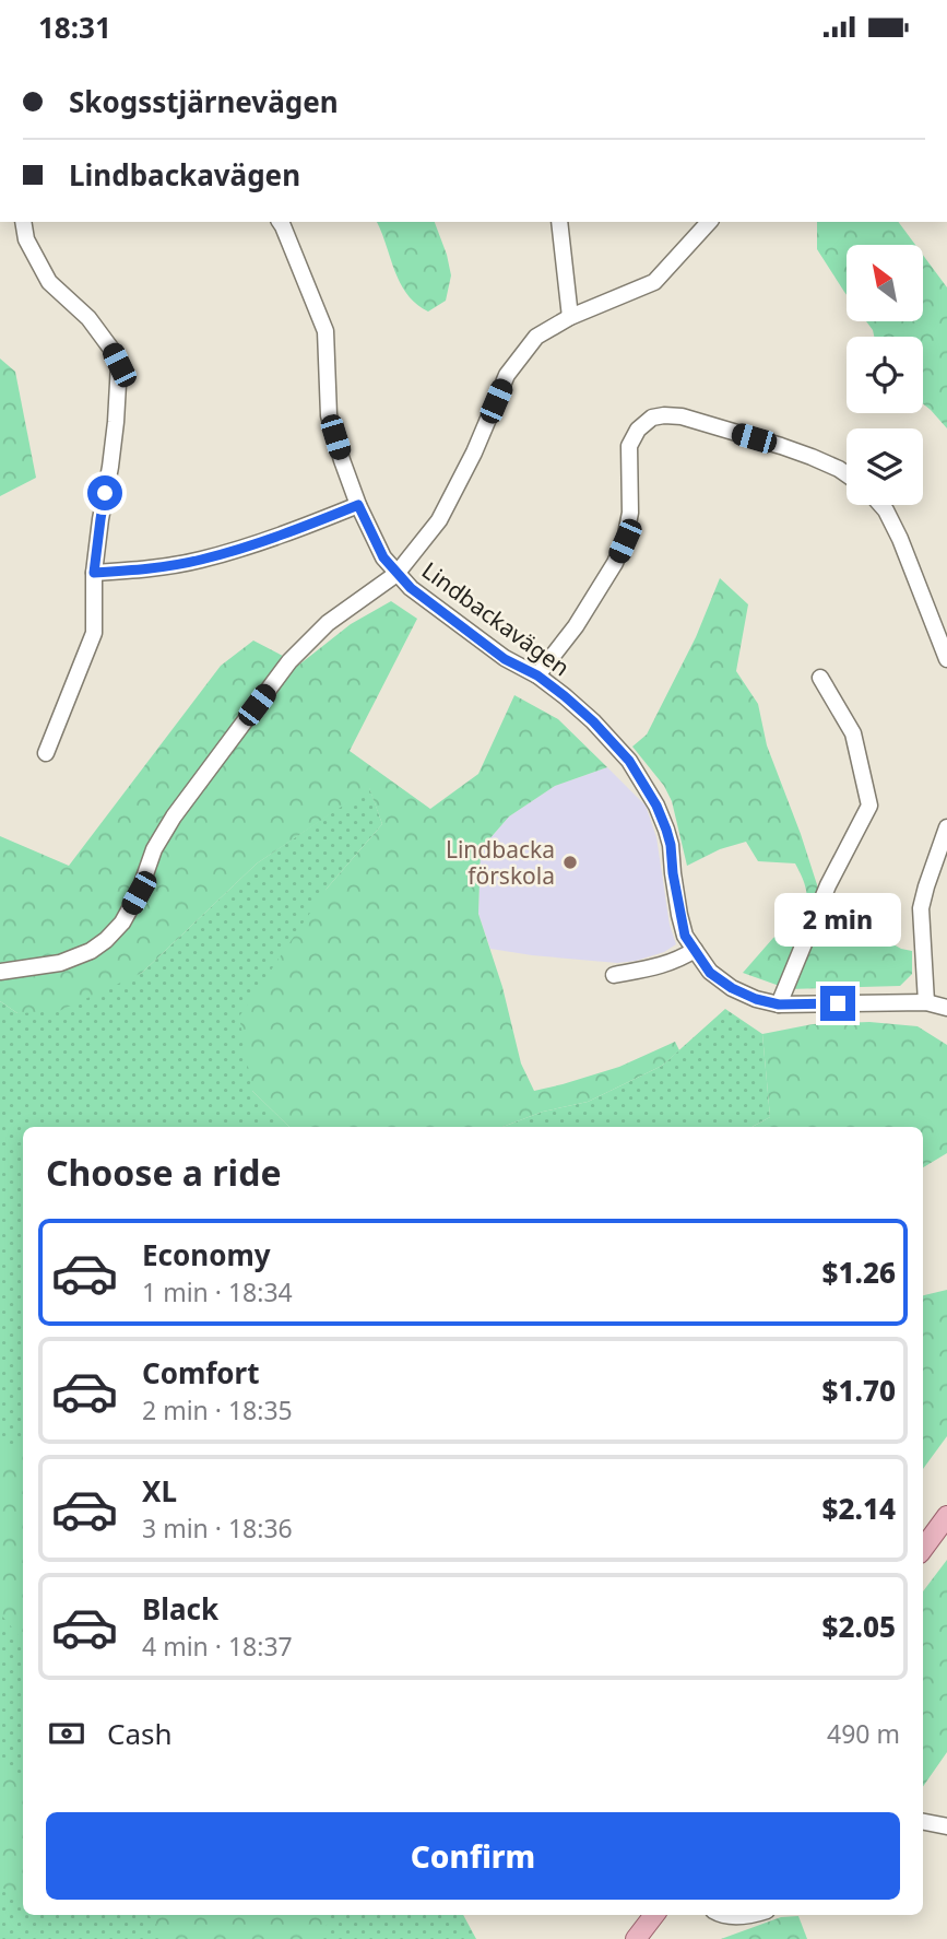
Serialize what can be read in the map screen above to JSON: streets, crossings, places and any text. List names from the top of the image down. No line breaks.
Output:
{"streets":{"street":["Lindbackavägen"]},"places":["Lindbacka förskola"],"north":"top left","page":{"status":"18:31","banner":["Skogsstjärnevägen","Lindbackavägen"],"bubble":"2 min","heading":"Choose a ride","list":[{"name":"Economy","note":"1 min · 18:34","value":"$1.26"},{"name":"Comfort","note":"2 min · 18:35","value":"$1.70"},{"name":"XL","note":"3 min · 18:36","value":"$2.14"},{"name":"Black","note":"4 min · 18:37","value":"$2.05"}],"pay":["Cash","490 m"],"buttons":"Confirm"}}
